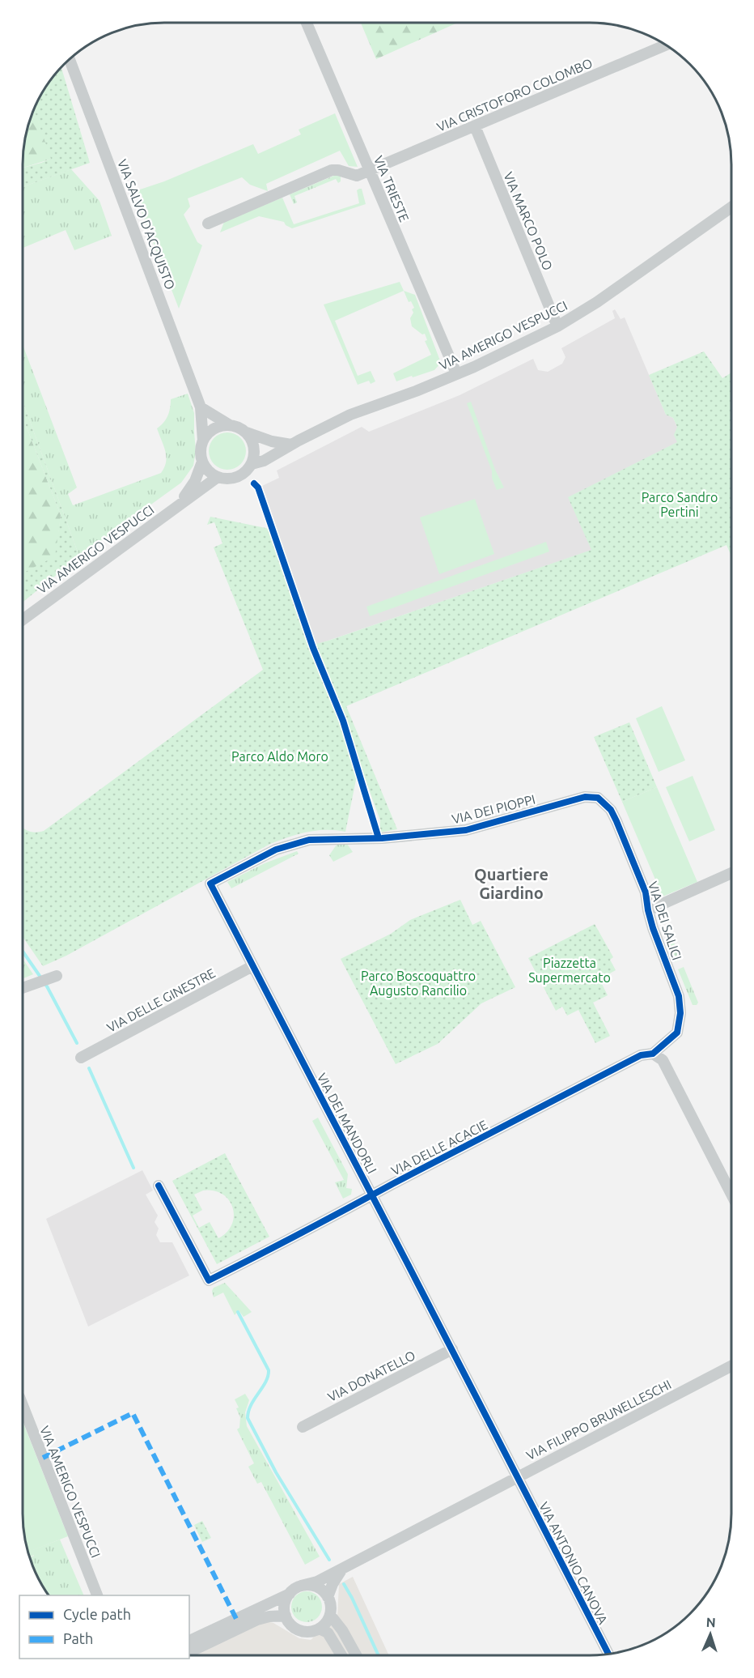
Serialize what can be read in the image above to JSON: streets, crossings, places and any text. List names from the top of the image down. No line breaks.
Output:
{"streets":{"street":["VIA CRISTOFORO COLOMBO","VIA TRIESTE","VIA MARCO POLO","VIA SALVO D'ACQUISTO","VIA AMERIGO VESPUCCI","VIA DEI PIOPPI","VIA DEI SALICI","VIA DELLE GINESTRE","VIA DEI MANDORLI","VIA DELLE ACACIE","VIA DONATELLO","VIA FILIPPO BRUNELLESCHI","VIA ANTONIO CANOVA"]},"crossings":[["VIA CRISTOFORO COLOMBO","VIA TRIESTE"],["VIA CRISTOFORO COLOMBO","VIA MARCO POLO"],["VIA TRIESTE","VIA AMERIGO VESPUCCI"],["VIA MARCO POLO","VIA AMERIGO VESPUCCI"],["VIA SALVO D'ACQUISTO","VIA AMERIGO VESPUCCI"],["VIA DEI PIOPPI","VIA DEI SALICI"],["VIA DEI PIOPPI","VIA DEI MANDORLI"],["VIA DEI SALICI","VIA DELLE ACACIE"],["VIA DELLE GINESTRE","VIA DEI MANDORLI"],["VIA DEI MANDORLI","VIA DELLE ACACIE"],["VIA DEI MANDORLI","VIA DONATELLO"],["VIA DEI MANDORLI","VIA FILIPPO BRUNELLESCHI"],["VIA DEI MANDORLI","VIA ANTONIO CANOVA"],["VIA FILIPPO BRUNELLESCHI","VIA ANTONIO CANOVA"]],"districts":["Quartiere Giardino"],"parks":["Parco Sandro Pertini","Parco Aldo Moro","Piazzetta Supermercato","Parco Boscoquattro Augusto Rancilio"],"legend":["Cycle path","Path"],"north":"top"}
